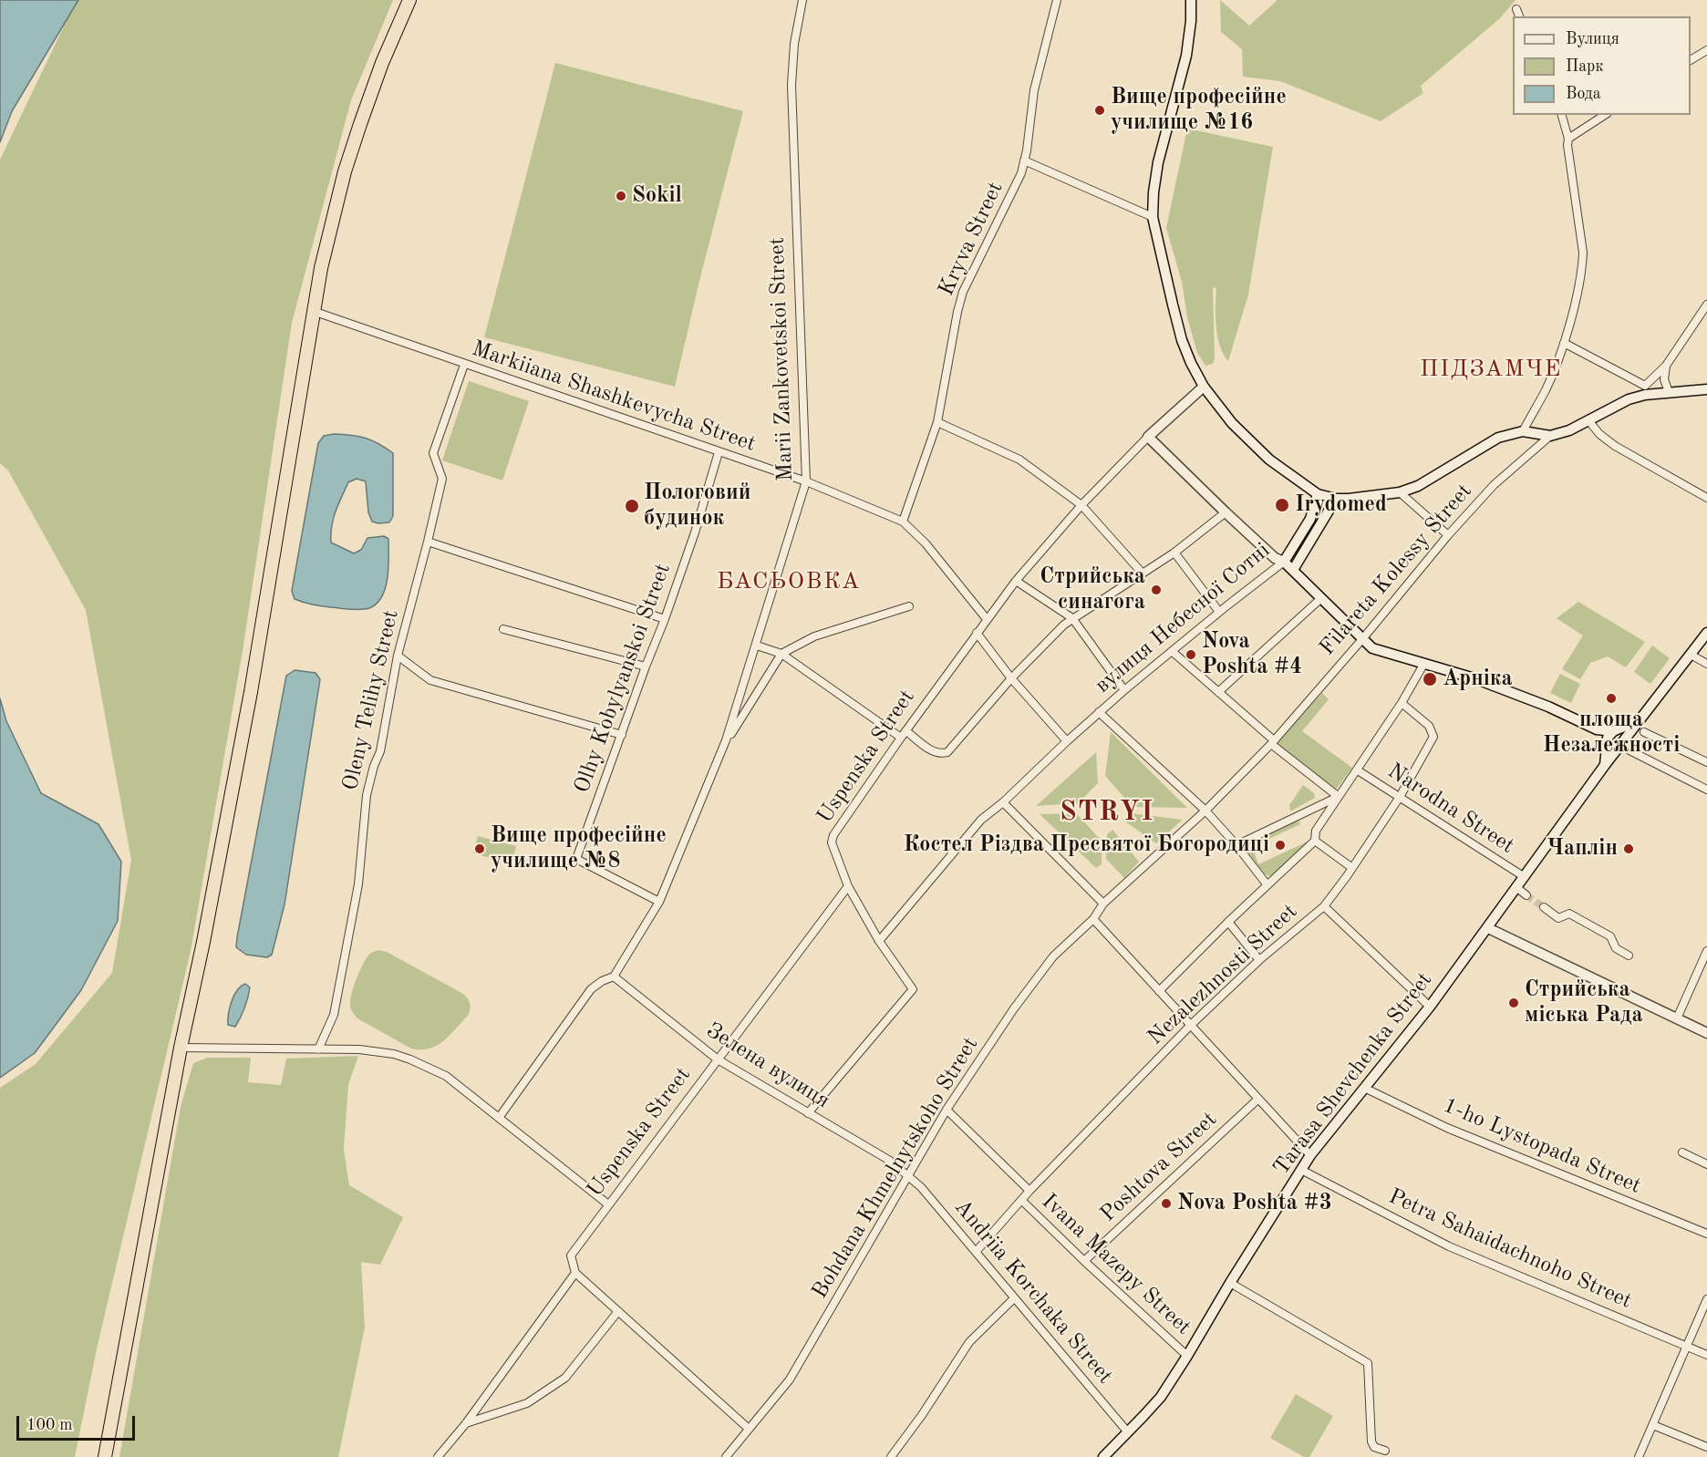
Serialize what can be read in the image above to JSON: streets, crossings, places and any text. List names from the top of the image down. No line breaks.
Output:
{"streets":{"main road":["Filareta Kolessy Street","вулиця Небесної Сотні","Uspenska Street","Tarasa Shevchenka Street"],"street":["Kryva Street","Marii Zankovetskoi Street","Markiiana Shashkevycha Street","Olhy Kobylyanskoi Street","Oleny Telihy Street","Narodna Street","Nezalezhnosti Street","Зелена вулиця","1-ho Lystopada Street","Poshtova Street","Bohdana Khmelnytskoho Street","Petra Sahaidachnoho Street","Ivana Mazepy Street","Andriia Korchaka Street"]},"crossings":[["Kryva Street","Markiiana Shashkevycha Street"],["Marii Zankovetskoi Street","Markiiana Shashkevycha Street"],["Marii Zankovetskoi Street","Olhy Kobylyanskoi Street"],["Marii Zankovetskoi Street","Зелена вулиця"],["Markiiana Shashkevycha Street","Olhy Kobylyanskoi Street"],["Markiiana Shashkevycha Street","Oleny Telihy Street"],["Markiiana Shashkevycha Street","Uspenska Street"],["Filareta Kolessy Street","Bohdana Khmelnytskoho Street"],["Uspenska Street","Зелена вулиця"],["Narodna Street","Nezalezhnosti Street"],["Narodna Street","Tarasa Shevchenka Street"],["Nezalezhnosti Street","Ivana Mazepy Street"],["Nezalezhnosti Street","Andriia Korchaka Street"],["Зелена вулиця","Bohdana Khmelnytskoho Street"],["Зелена вулиця","Andriia Korchaka Street"],["Tarasa Shevchenka Street","1-ho Lystopada Street"],["Tarasa Shevchenka Street","Petra Sahaidachnoho Street"],["Tarasa Shevchenka Street","Ivana Mazepy Street"],["Tarasa Shevchenka Street","Andriia Korchaka Street"],["Poshtova Street","Ivana Mazepy Street"],["Bohdana Khmelnytskoho Street","Andriia Korchaka Street"]],"districts":["ПІДЗАМЧЕ","БАСЬОВКА","STRYI"],"places":["Вище професійне училище №16","Sokil","Irydomed","Пологовий будинок","Стрийська синагога","Nova Poshta #4","Арніка","площа Незалежності","Костел Різдва Пресвятої Богородиці","Вище професійне училище №8","Чаплін","Стрийська міська Рада","Nova Poshta #3"],"legend":["Вулиця","Парк","Вода"],"scale_bar":"100 m"}
